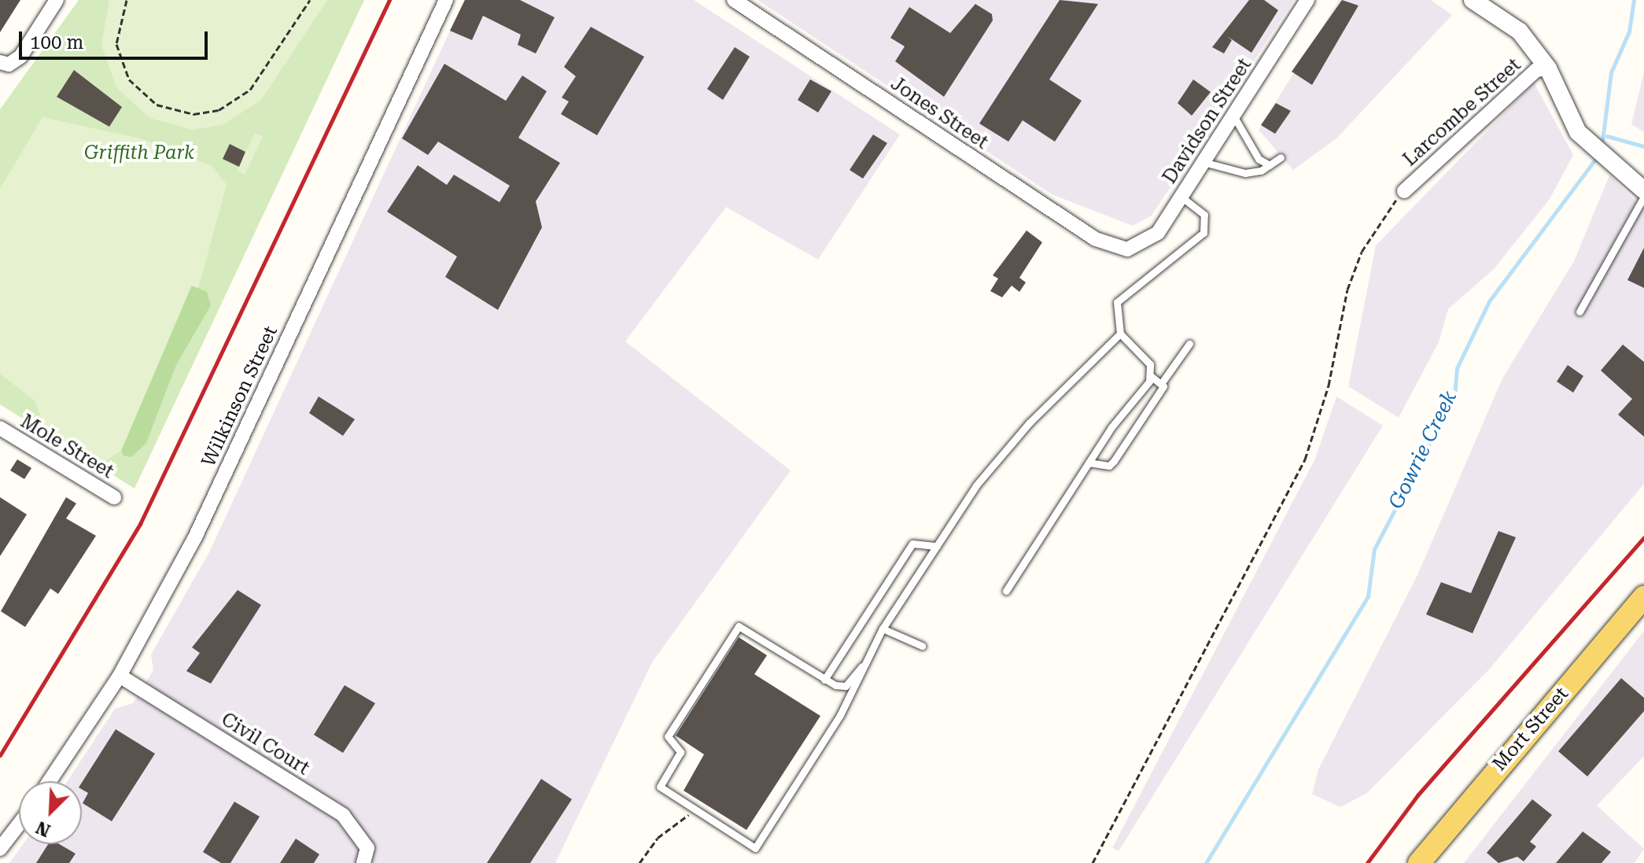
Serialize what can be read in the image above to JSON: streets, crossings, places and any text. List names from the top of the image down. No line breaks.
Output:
{"streets":{"main road":["Mort Street"],"street":["Larcombe Street","Jones Street","Davidson Street","Wilkinson Street","Mole Street","Civil Court"]},"crossings":[["Jones Street","Davidson Street"],["Wilkinson Street","Civil Court"]],"water":["Gowrie Creek"],"parks":["Griffith Park"],"scale_bar":"100 m","north":"bottom left"}
